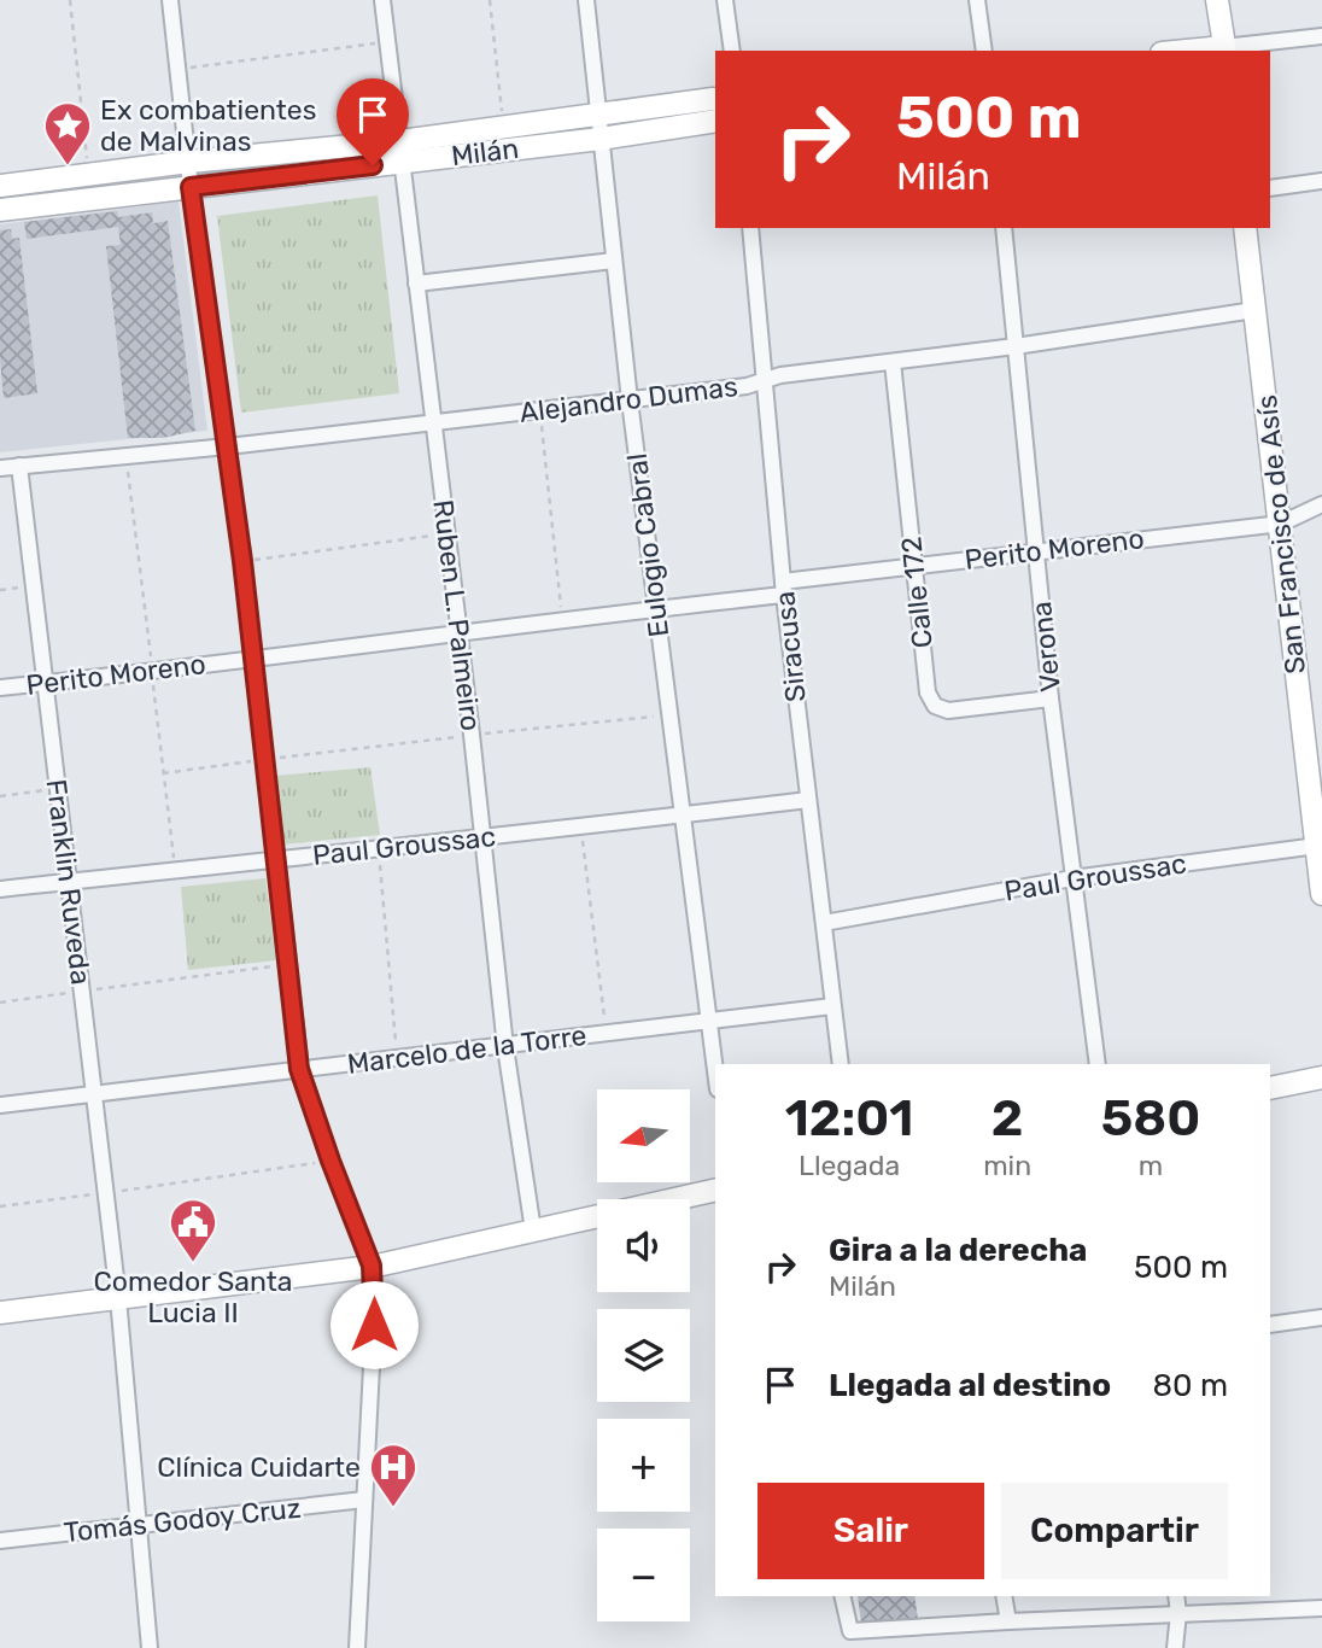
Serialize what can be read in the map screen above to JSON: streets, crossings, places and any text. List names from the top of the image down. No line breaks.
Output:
{"streets":{"street":["Milán","Alejandro Dumas","San Francisco de Asís","Eulogio Cabral","Perito Moreno","Calle 172","Ruben L. Palmeiro","Siracusa","Verona","Paul Groussac","Franklin Ruveda","Marcelo de la Torre","Tomás Godoy Cruz"]},"crossings":[["Milán","Eulogio Cabral"],["Milán","Ruben L. Palmeiro"],["Alejandro Dumas","San Francisco de Asís"],["Alejandro Dumas","Eulogio Cabral"],["Alejandro Dumas","Calle 172"],["Alejandro Dumas","Ruben L. Palmeiro"],["Alejandro Dumas","Siracusa"],["Alejandro Dumas","Verona"],["Alejandro Dumas","Franklin Ruveda"],["San Francisco de Asís","Perito Moreno"],["San Francisco de Asís","Paul Groussac"],["Eulogio Cabral","Perito Moreno"],["Eulogio Cabral","Paul Groussac"],["Eulogio Cabral","Marcelo de la Torre"],["Perito Moreno","Calle 172"],["Perito Moreno","Ruben L. Palmeiro"],["Perito Moreno","Siracusa"],["Perito Moreno","Verona"],["Perito Moreno","Franklin Ruveda"],["Calle 172","Verona"],["Ruben L. Palmeiro","Paul Groussac"],["Ruben L. Palmeiro","Marcelo de la Torre"],["Siracusa","Paul Groussac"],["Siracusa","Marcelo de la Torre"],["Verona","Paul Groussac"],["Paul Groussac","Franklin Ruveda"],["Franklin Ruveda","Marcelo de la Torre"],["Franklin Ruveda","Tomás Godoy Cruz"]],"places":{"place":["Ex combatientes de Malvinas"],"public building":["Comedor Santa Lucia II"],"hospital":["Clínica Cuidarte"]},"north":"left","page":{"turn":["500 m","Milán"],"eta":["12:01","Llegada","2","min","580","m"],"map_buttons":["+","−"],"list":[{"name":"Gira a la derecha","note":"Milán","value":"500 m"},{"name":"Llegada al destino","value":"80 m"}],"buttons":["Salir","Compartir"]}}
